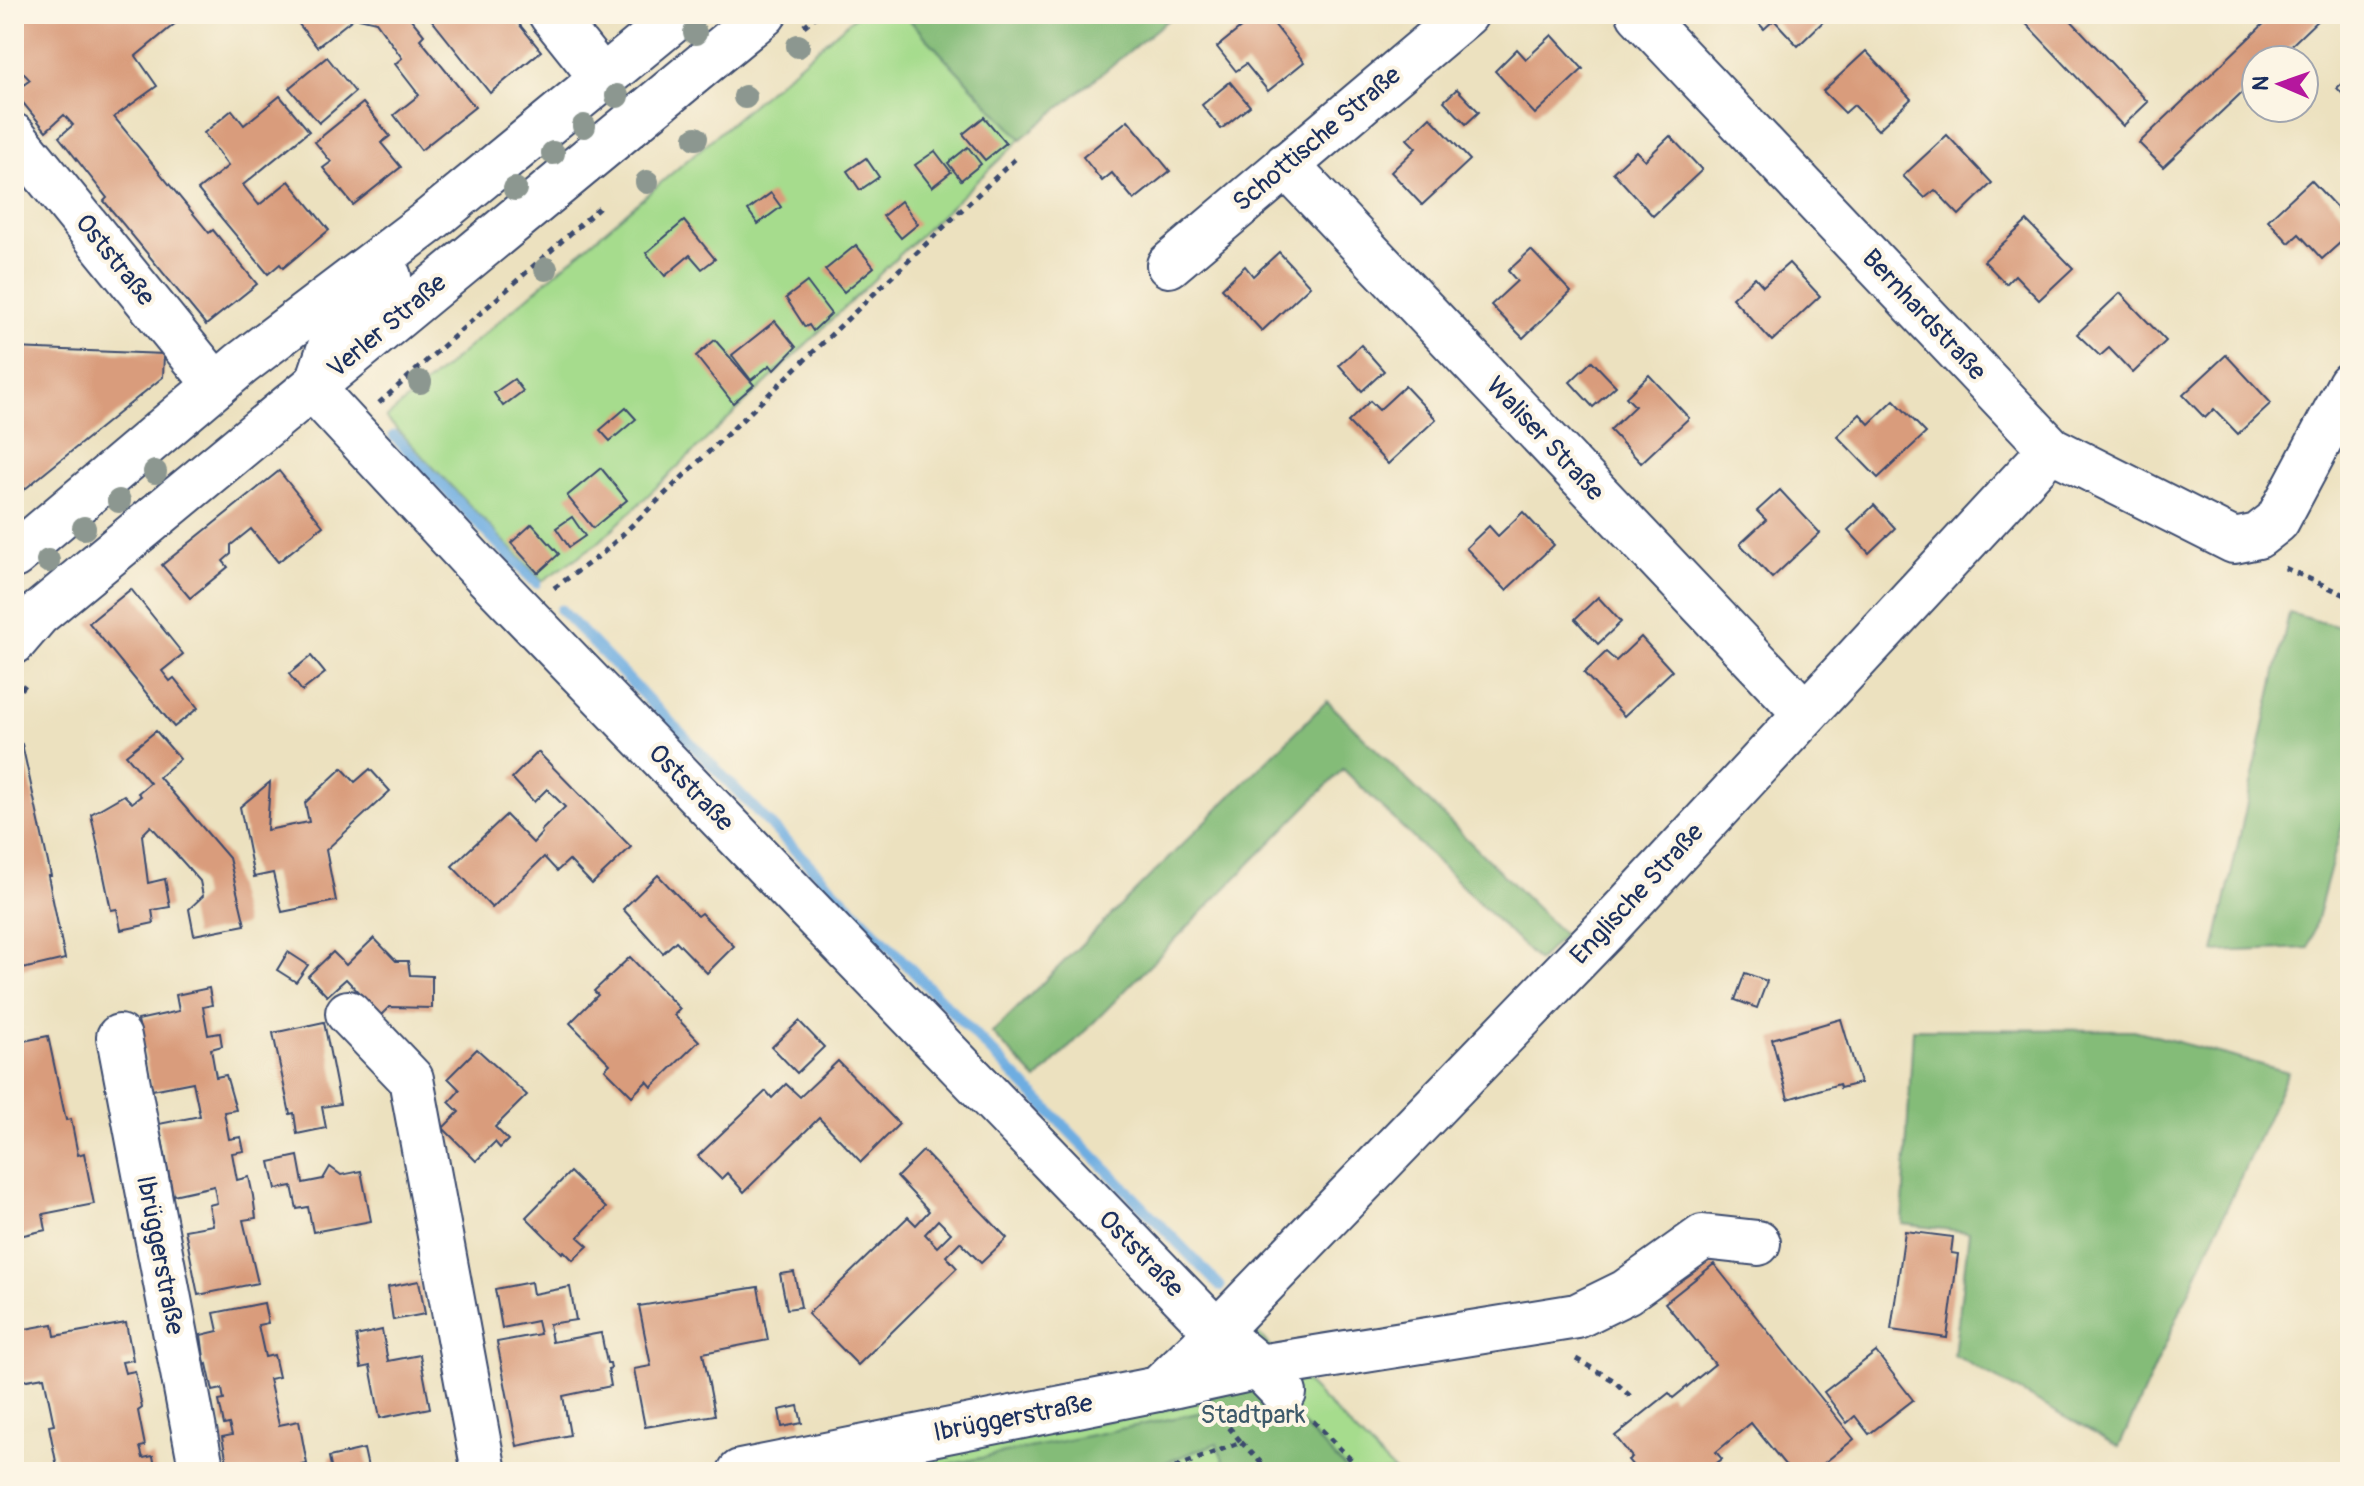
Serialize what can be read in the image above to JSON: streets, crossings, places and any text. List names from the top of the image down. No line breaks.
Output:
{"streets":{"street":["Schottische Straße","Oststraße","Bernhardstraße","Verler Straße","Waliser Straße","Englische Straße","Ibrüggerstraße"]},"crossings":[["Schottische Straße","Waliser Straße"],["Oststraße","Verler Straße"],["Oststraße","Englische Straße"],["Oststraße","Ibrüggerstraße"],["Bernhardstraße","Englische Straße"],["Waliser Straße","Englische Straße"]],"parks":["Stadtpark"],"north":"left"}
